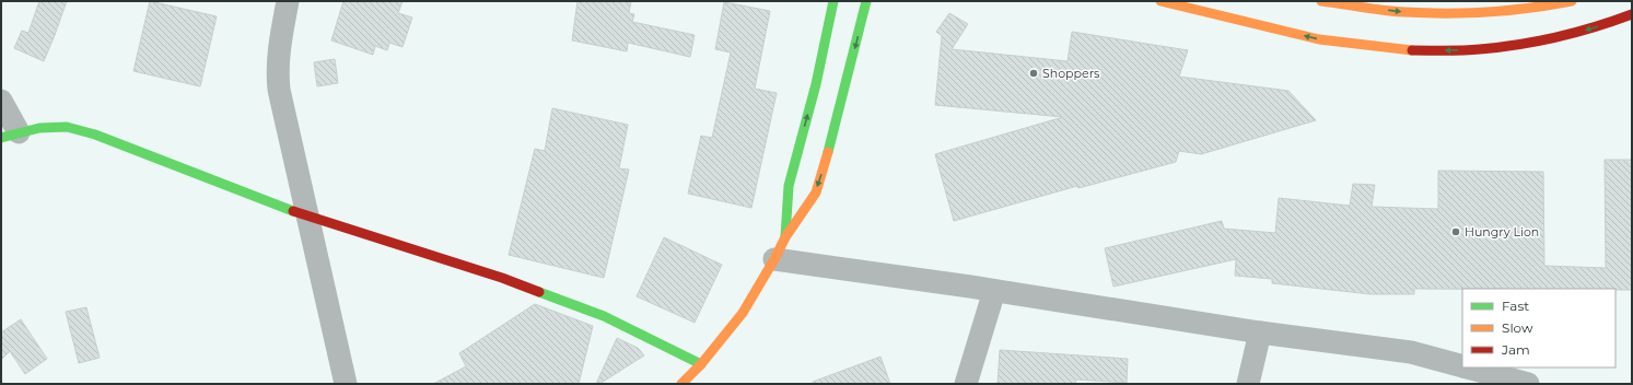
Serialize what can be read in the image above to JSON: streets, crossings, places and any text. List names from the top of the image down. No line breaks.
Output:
{"places":["Shoppers","Hungry Lion"],"legend":["Fast","Slow","Jam"]}
